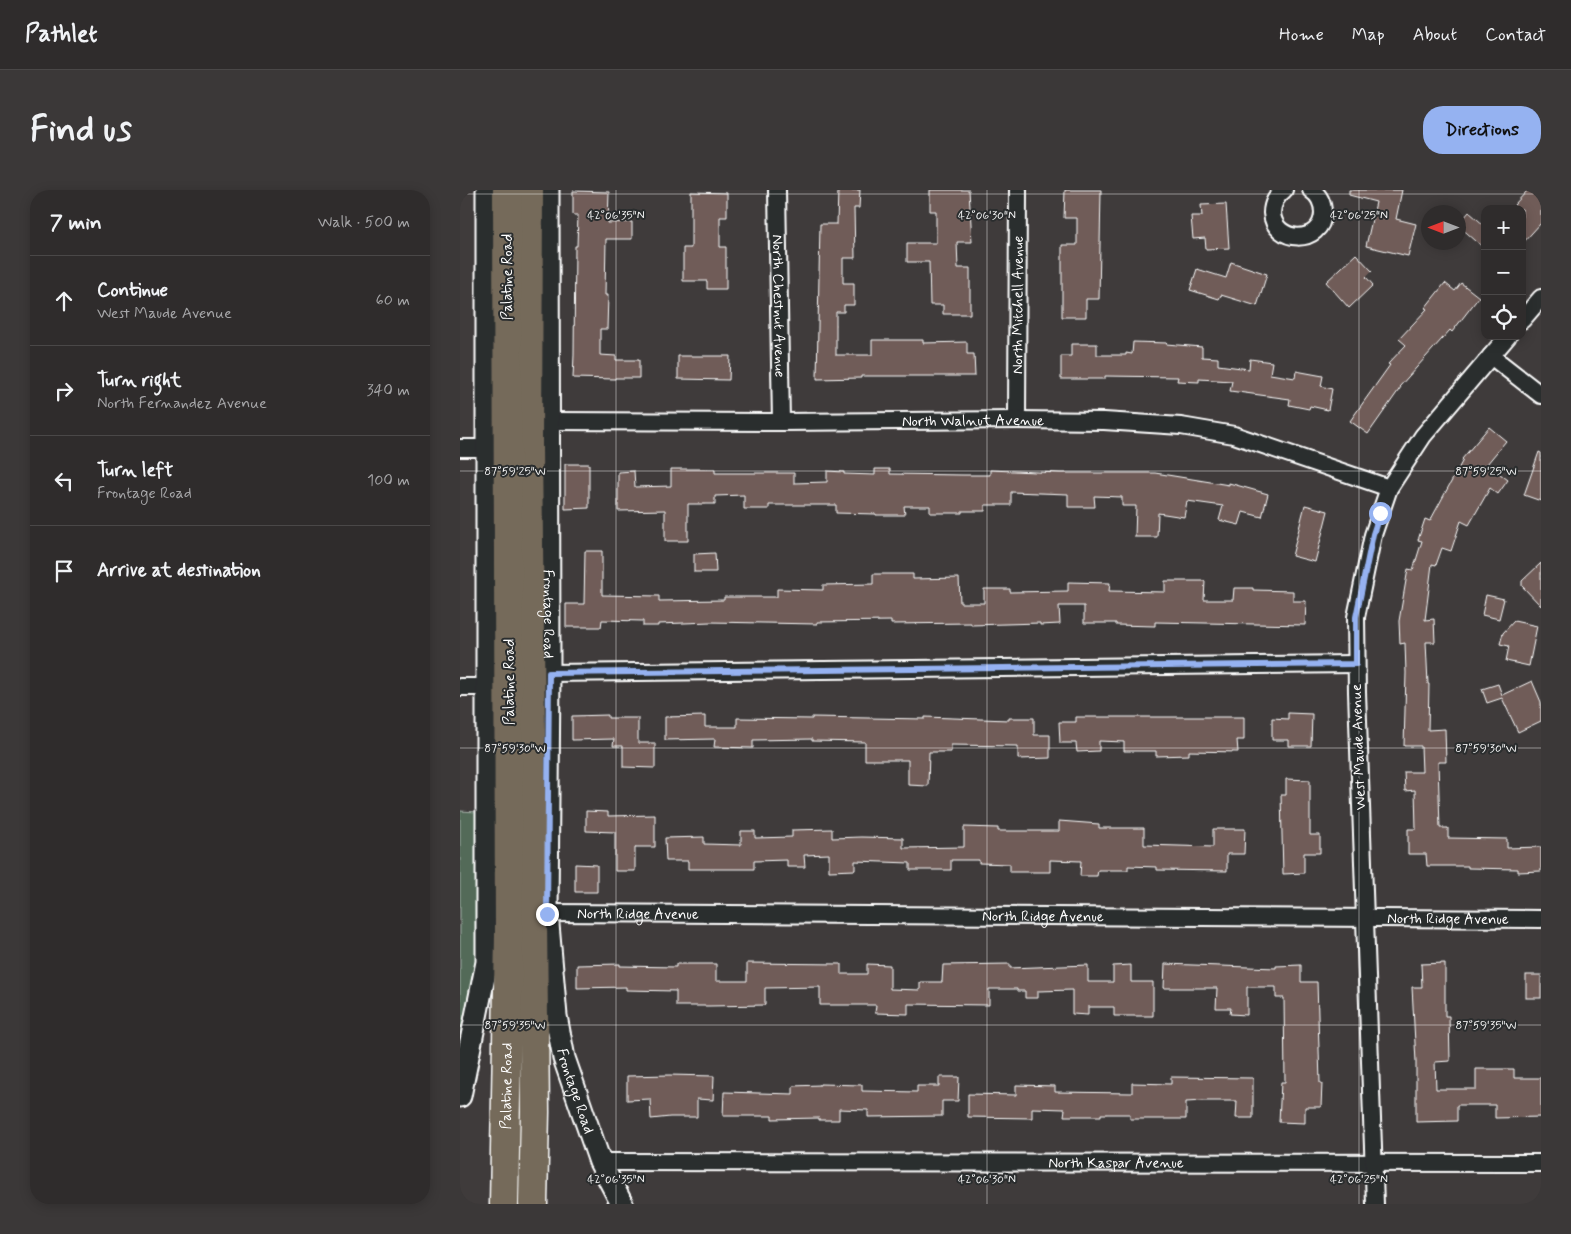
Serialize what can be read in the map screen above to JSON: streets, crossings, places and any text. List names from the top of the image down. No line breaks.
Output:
{"streets":{"highway":["Palatine Road"],"street":["North Mitchell Avenue","North Chestnut Avenue","North Walnut Avenue","Frontage Road","West Maude Avenue","North Ridge Avenue","North Kaspar Avenue"]},"crossings":[["North Mitchell Avenue","North Walnut Avenue"],["North Chestnut Avenue","North Walnut Avenue"],["North Walnut Avenue","Frontage Road"],["North Walnut Avenue","West Maude Avenue"],["Frontage Road","North Ridge Avenue"],["Frontage Road","North Kaspar Avenue"],["West Maude Avenue","North Ridge Avenue"],["West Maude Avenue","North Kaspar Avenue"]],"north":"left","page":{"header":"Pathlet","nav":["Home","Map","About","Contact"],"buttons":"Directions","title":"Find us","heading":["7 min","Walk · 500 m"],"map_buttons":["+","−"],"list":[["Continue","West Maude Avenue","60 m"],["Turn right","North Fernandez Avenue","340 m"],["Turn left","Frontage Road","100 m"],"Arrive at destination"]},"coordinates":["42°06'35\"N","42°06'30\"N","42°06'25\"N","87°59'25\"W","87°59'30\"W","87°59'35\"W"]}
